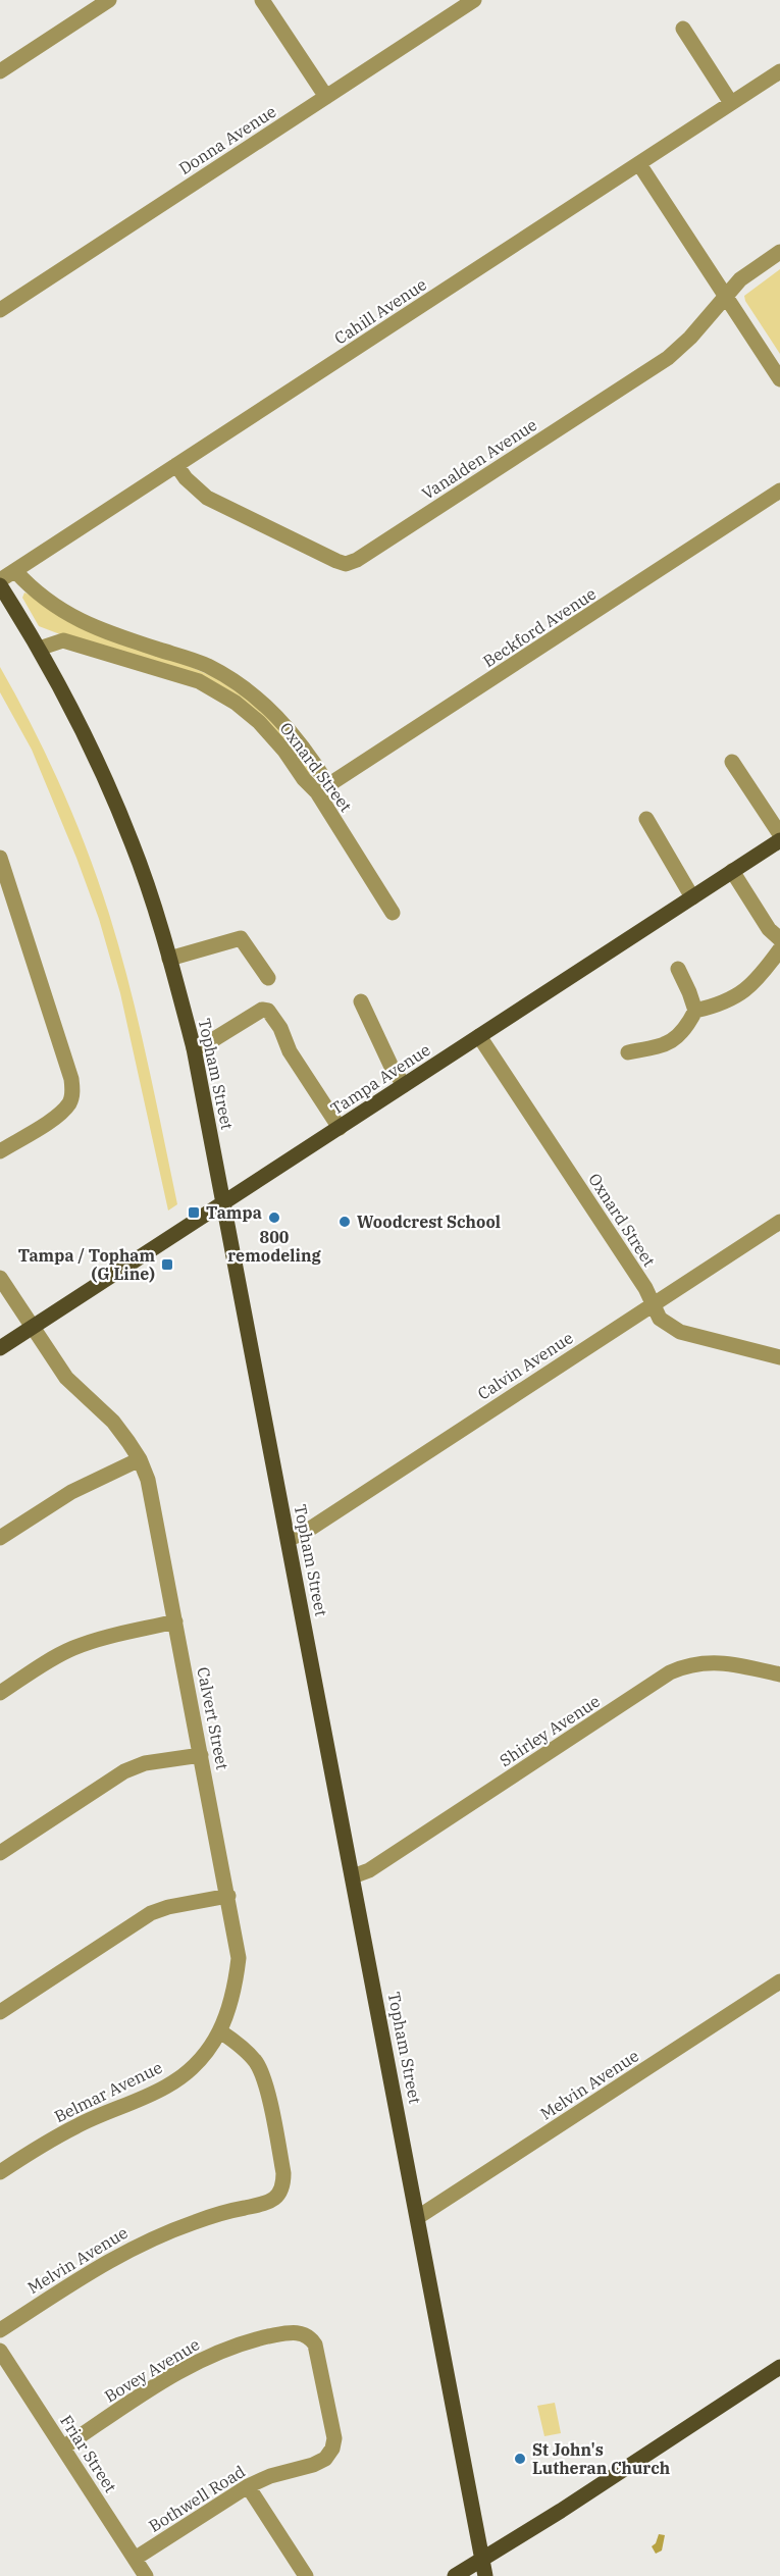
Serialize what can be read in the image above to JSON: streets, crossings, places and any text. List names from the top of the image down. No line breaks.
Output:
{"streets":{"main road":["Topham Street","Tampa Avenue"],"street":["Donna Avenue","Cahill Avenue","Vanalden Avenue","Beckford Avenue","Oxnard Street","Calvin Avenue","Calvert Street","Shirley Avenue","Melvin Avenue","Belmar Avenue","Bovey Avenue","Friar Street","Bothwell Road"]},"crossings":[["Cahill Avenue","Vanalden Avenue"],["Cahill Avenue","Oxnard Street"],["Beckford Avenue","Oxnard Street"],["Oxnard Street","Topham Street"],["Oxnard Street","Tampa Avenue"],["Oxnard Street","Calvin Avenue"],["Topham Street","Tampa Avenue"],["Topham Street","Calvin Avenue"],["Topham Street","Shirley Avenue"],["Topham Street","Melvin Avenue"],["Tampa Avenue","Calvert Street"],["Calvert Street","Melvin Avenue"],["Calvert Street","Belmar Avenue"],["Melvin Avenue","Belmar Avenue"],["Bovey Avenue","Friar Street"],["Bovey Avenue","Bothwell Road"],["Friar Street","Bothwell Road"]],"places":{"transit":["Tampa","Tampa / Topham (G Line)"],"other":["800 remodeling","Woodcrest School","St John's Lutheran Church"]}}
